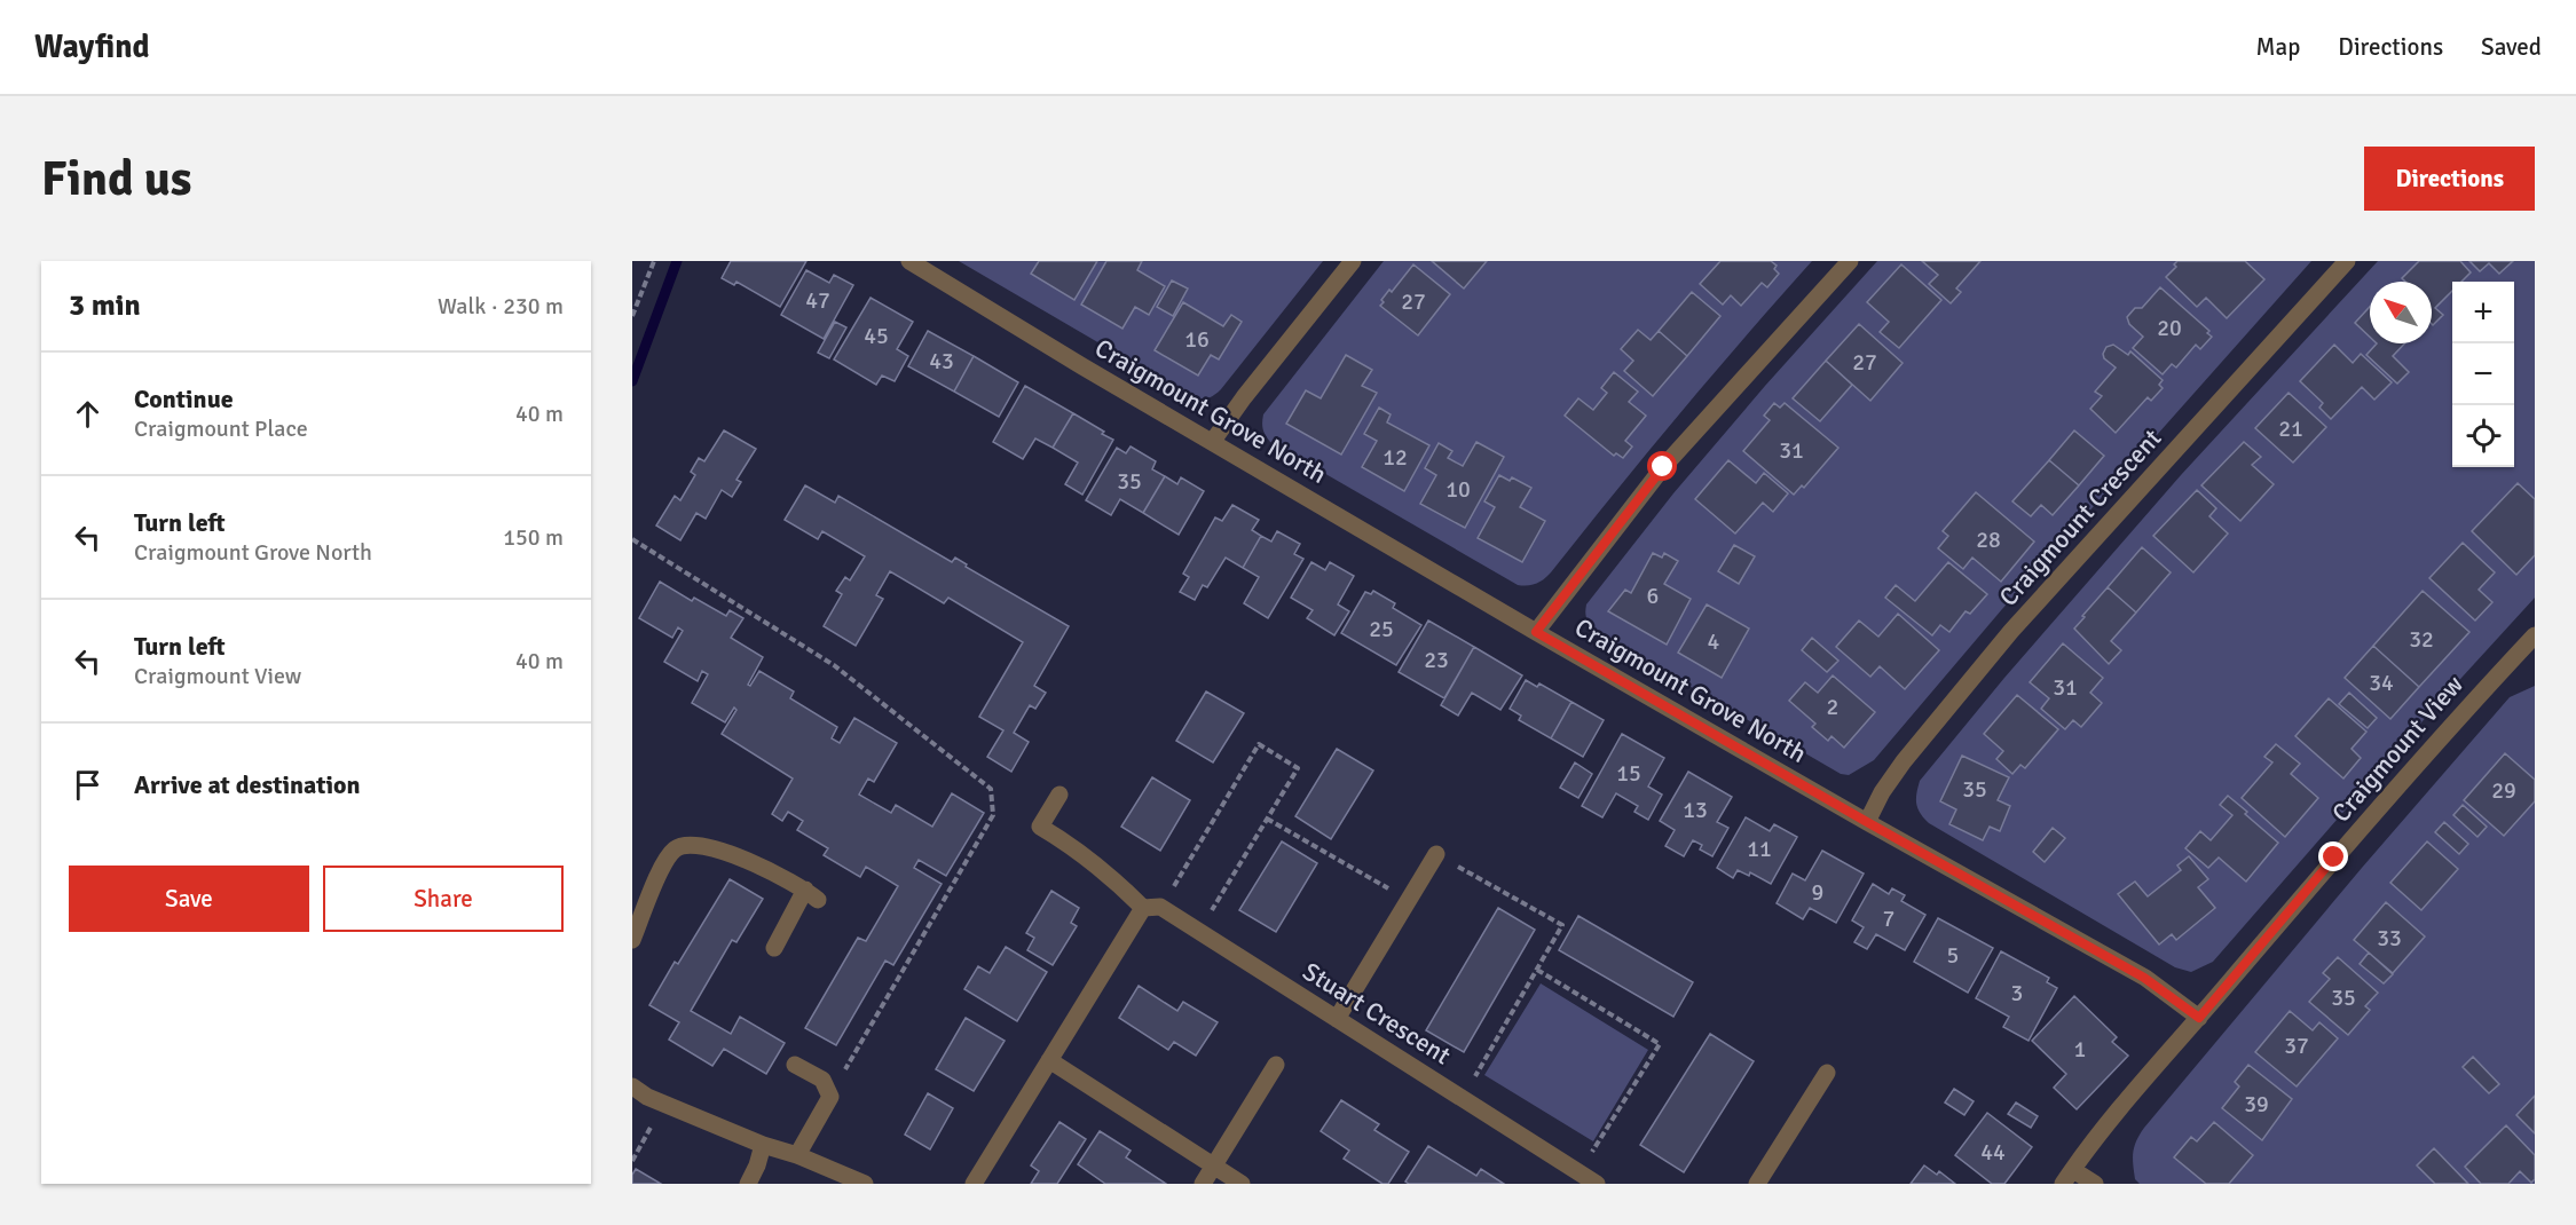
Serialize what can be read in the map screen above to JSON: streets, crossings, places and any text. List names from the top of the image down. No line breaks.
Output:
{"streets":{"street":["Craigmount Grove North","Craigmount Crescent","Craigmount View","Stuart Crescent"]},"crossings":[["Craigmount Grove North","Craigmount Crescent"],["Craigmount Grove North","Craigmount View"]],"house_numbers":["47","27","20","45","16","43","27","21","31","12","35","10","28","6","25","32","4","23","34","31","2","15","35","29","13","11","9","7","33","5","3","35","37","1","39","44"],"north":"top left","page":{"header":"Wayfind","nav":["Map","Directions","Saved"],"buttons":["Directions",["Save","Share"]],"title":"Find us","heading":["3 min","Walk · 230 m"],"map_buttons":["+","−"],"list":[["Continue","Craigmount Place","40 m"],["Turn left","Craigmount Grove North","150 m"],["Turn left","Craigmount View","40 m"],"Arrive at destination"]}}
